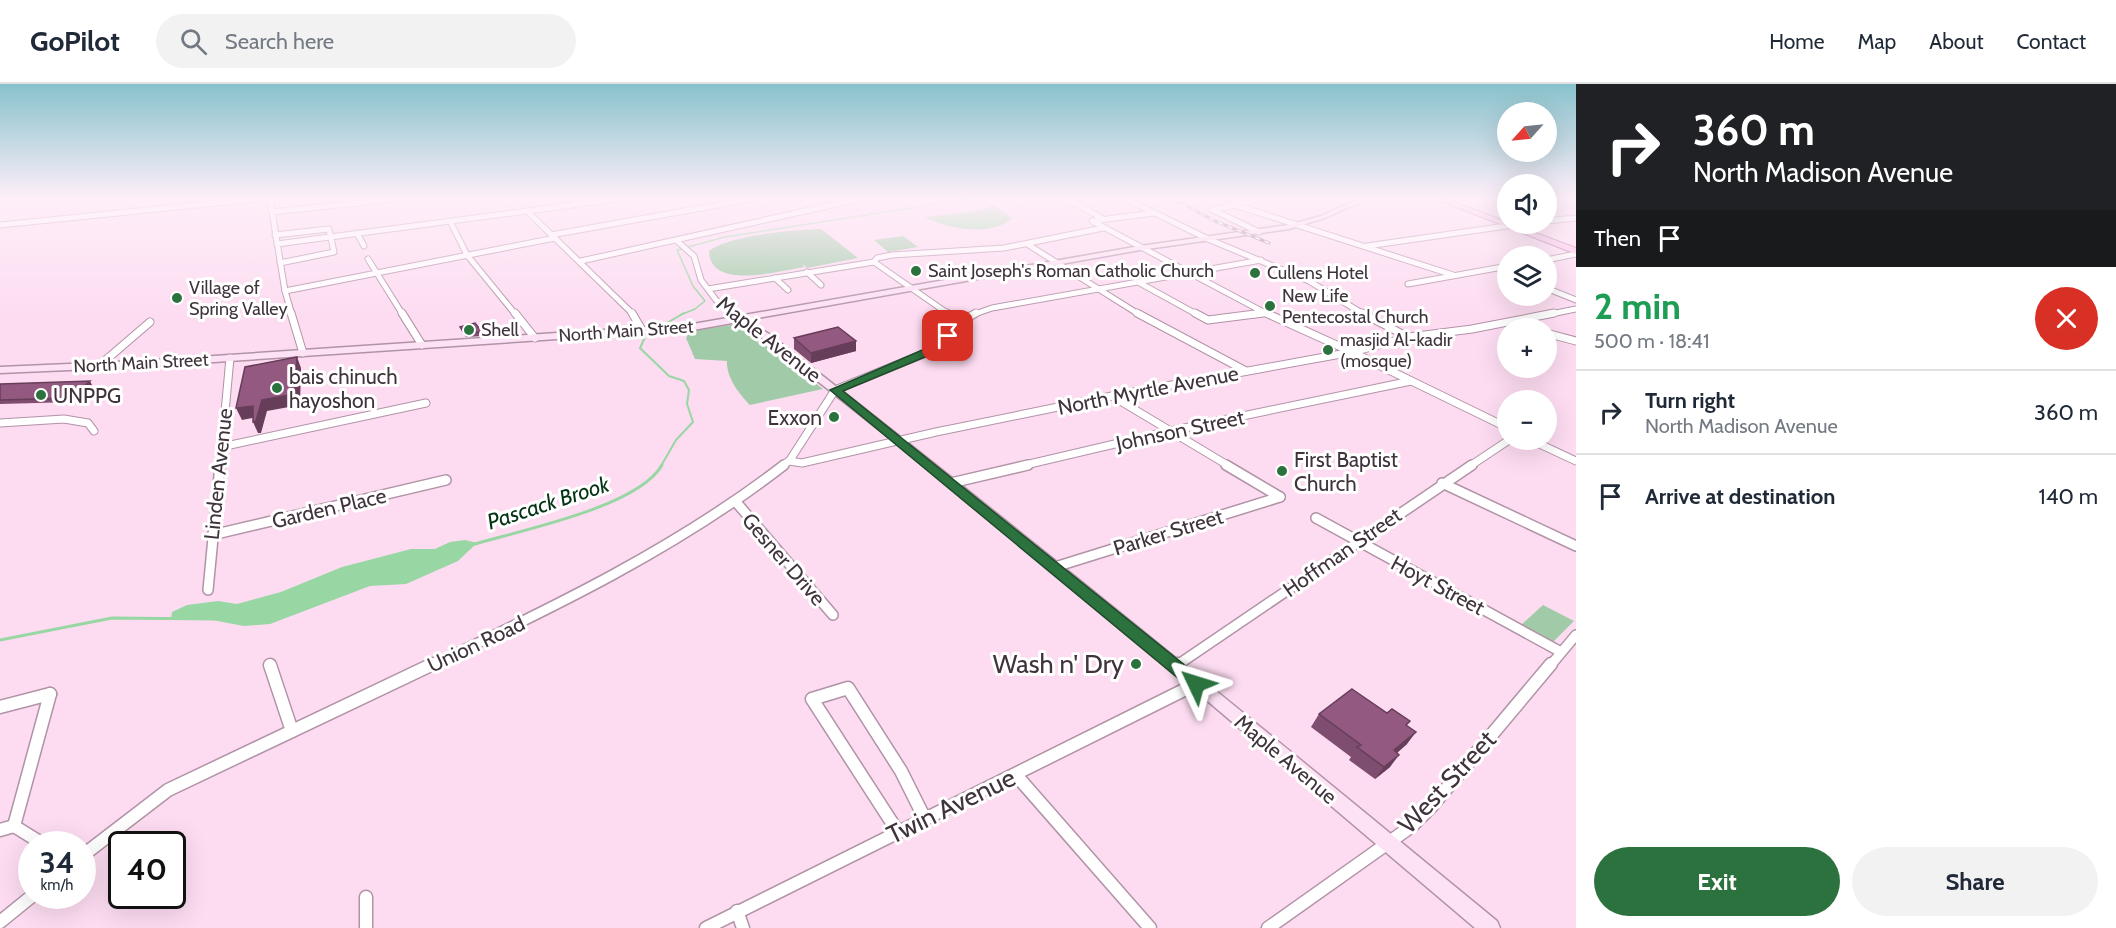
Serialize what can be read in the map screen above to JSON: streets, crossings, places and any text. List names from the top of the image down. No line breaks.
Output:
{"streets":{"main road":["North Main Street","Maple Avenue"],"street":["North Myrtle Avenue","Johnson Street","Linden Avenue","Garden Place","Parker Street","Hoffman Street","Gesner Drive","Hoyt Street","Union Road","West Street","Twin Avenue"]},"crossings":[["North Main Street","Maple Avenue"],["North Main Street","Linden Avenue"],["Maple Avenue","North Myrtle Avenue"],["Maple Avenue","Johnson Street"],["Maple Avenue","Parker Street"],["Maple Avenue","Hoffman Street"],["Maple Avenue","Union Road"],["Maple Avenue","West Street"],["Maple Avenue","Twin Avenue"],["North Myrtle Avenue","Union Road"],["Johnson Street","Parker Street"],["Linden Avenue","Garden Place"],["Hoffman Street","Hoyt Street"],["Gesner Drive","Union Road"],["Hoyt Street","West Street"]],"water":["Pascack Brook"],"places":["Saint Joseph's Roman Catholic Church","Cullens Hotel","Village of Spring Valley","New Life Pentecostal Church","Shell","masjid Al-kadir (mosque)","bais chinuch hayoshon","UNPPG","Exxon","First Baptist Church","Wash n' Dry"],"north":"bottom left","page":{"header":"GoPilot","search":"Search here","nav":["Home","Map","About","Contact"],"turn":["360 m","North Madison Avenue"],"map_buttons":["+","−"],"then":"Then","heading":["2 min","500 m · 18:41"],"list":[{"name":"Turn right","note":"North Madison Avenue","value":"360 m"},{"name":"Arrive at destination","value":"140 m"}],"speed":"34 km/h","limit":"40","buttons":["Exit","Share"]}}
